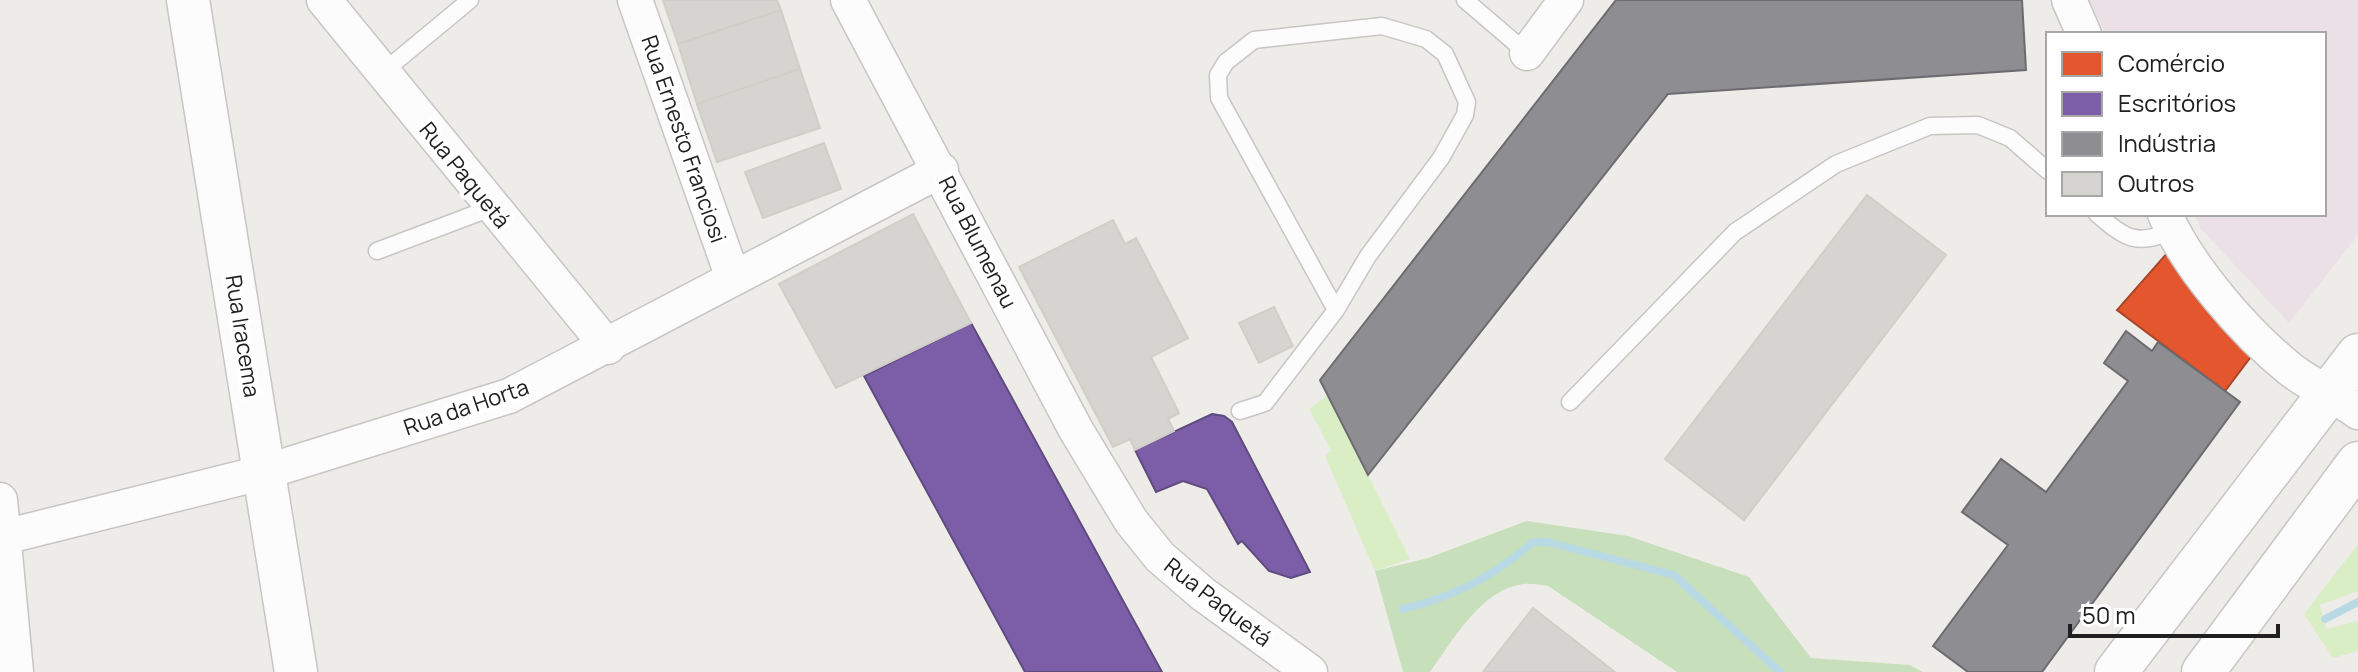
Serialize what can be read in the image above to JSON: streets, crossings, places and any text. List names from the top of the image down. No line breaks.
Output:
{"streets":{"street":["Rua Ernesto Franciosi","Rua Paquetá","Rua Blumenau","Rua Iracema","Rua da Horta"]},"crossings":[["Rua Ernesto Franciosi","Rua da Horta"],["Rua Paquetá","Rua Blumenau"],["Rua Paquetá","Rua da Horta"],["Rua Blumenau","Rua da Horta"],["Rua Iracema","Rua da Horta"]],"legend":["Comércio","Escritórios","Indústria","Outros"],"scale_bar":"50 m"}
